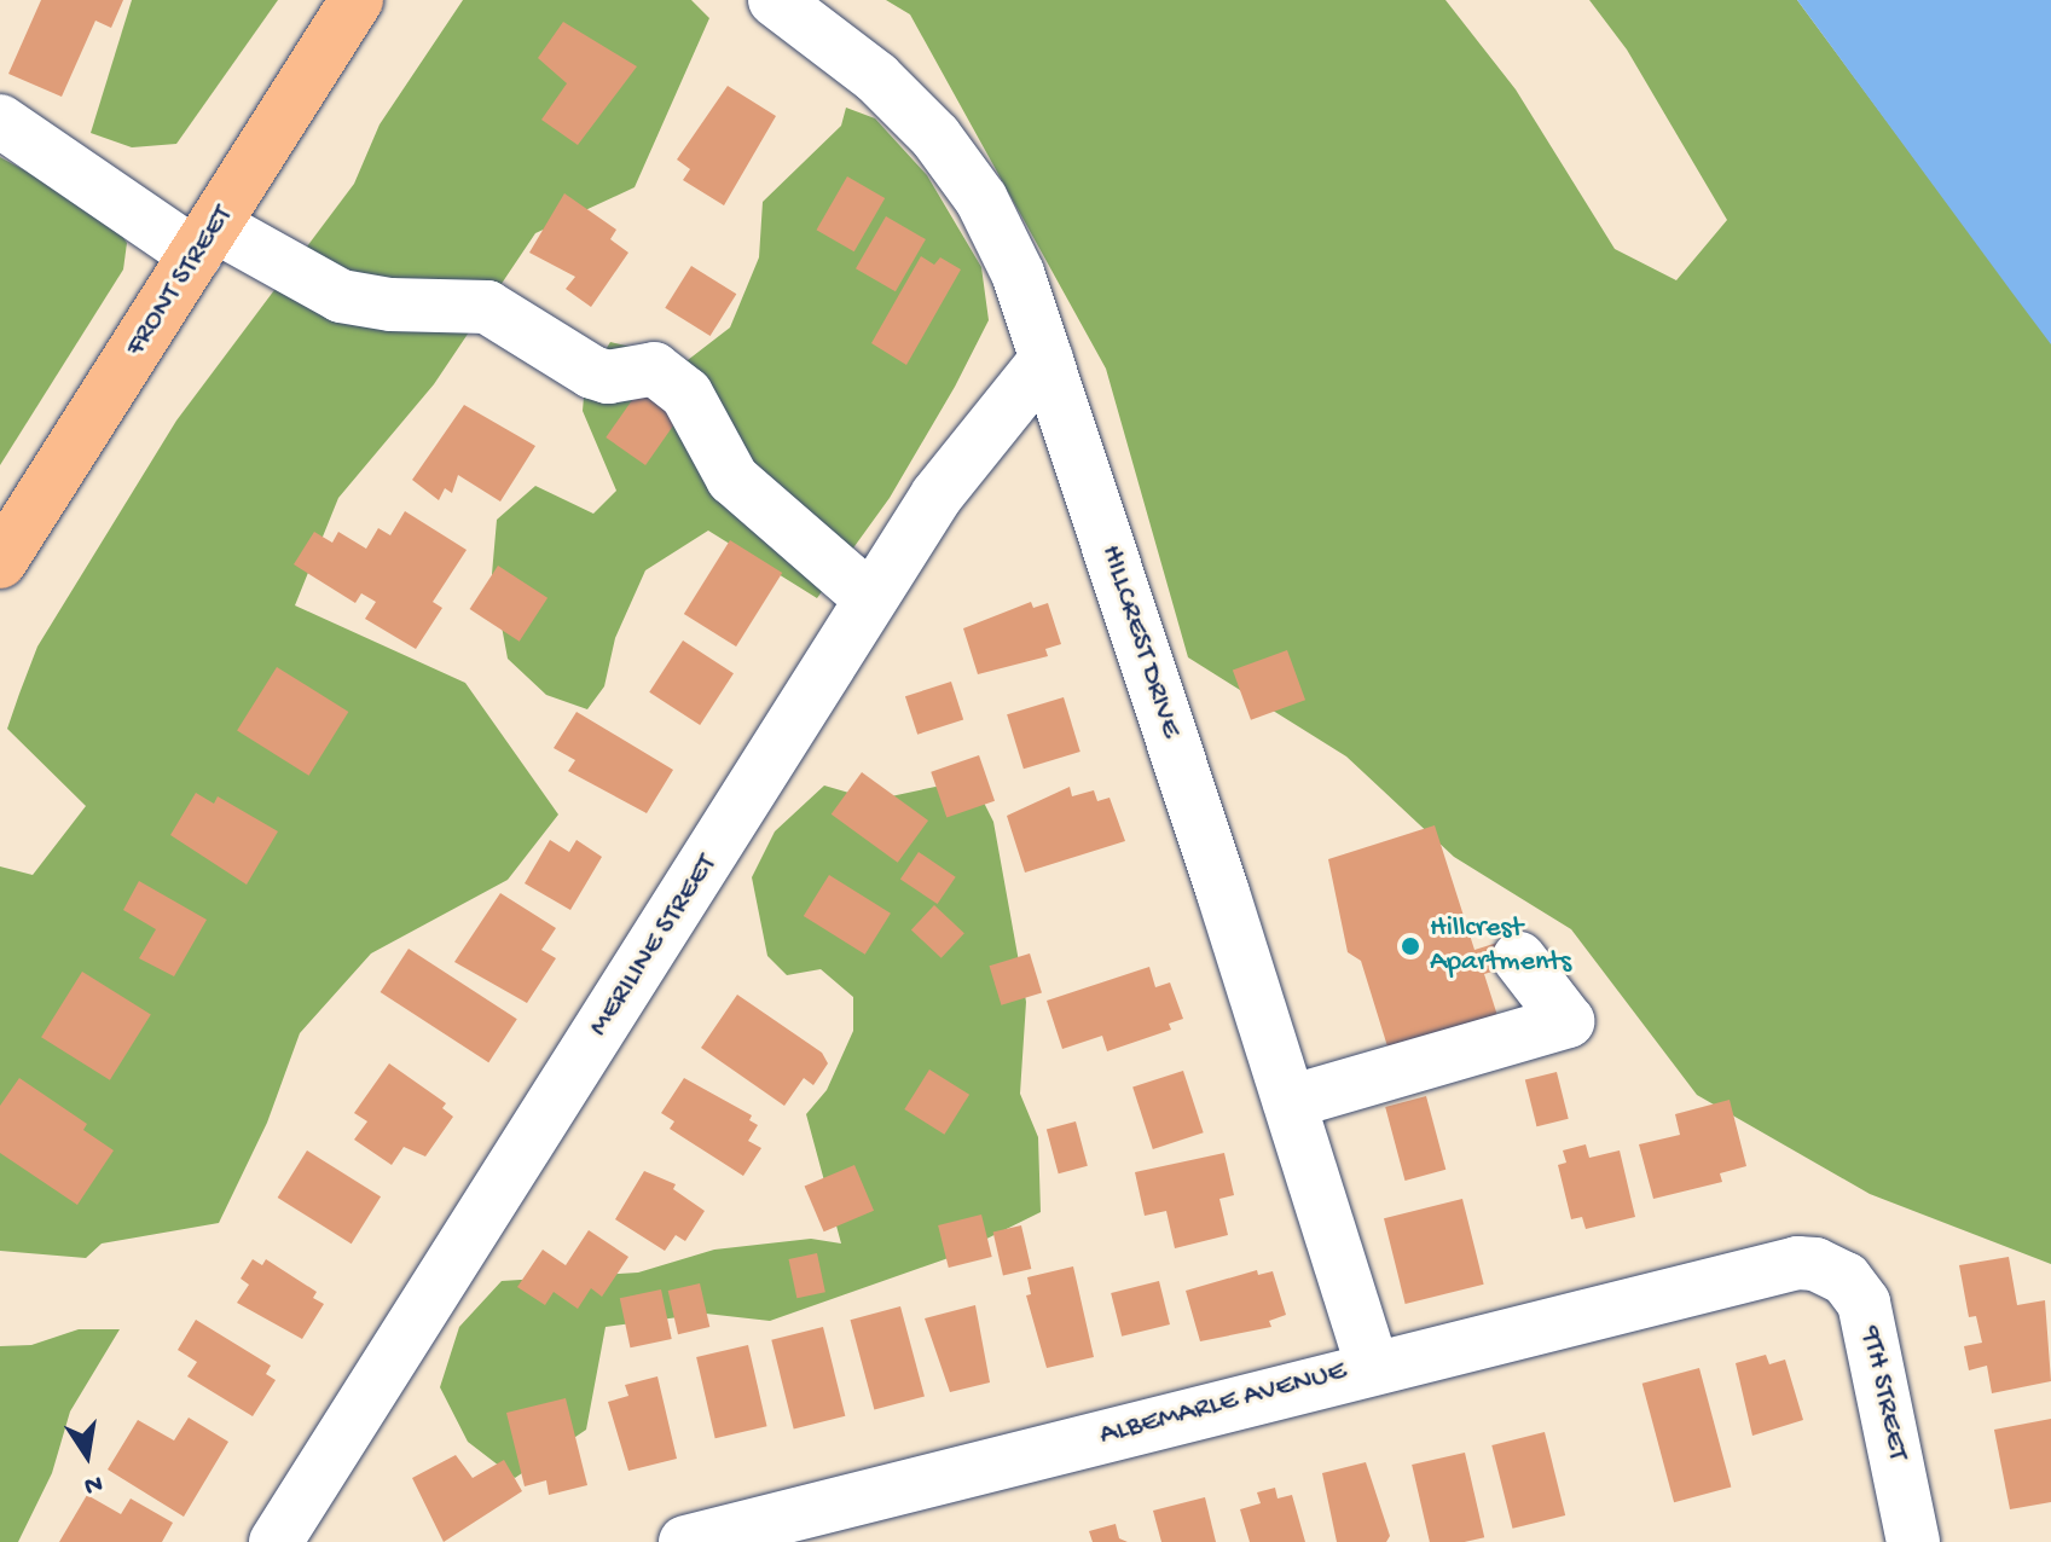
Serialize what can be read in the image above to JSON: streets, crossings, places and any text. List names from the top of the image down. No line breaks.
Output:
{"streets":{"main road":["FRONT STREET"],"street":["HILLCREST DRIVE","MERILINE STREET","9TH STREET","ALBEMARLE AVENUE"]},"crossings":[["HILLCREST DRIVE","MERILINE STREET"],["HILLCREST DRIVE","ALBEMARLE AVENUE"],["9TH STREET","ALBEMARLE AVENUE"]],"places":["Hillcrest Apartments"],"north":"bottom"}
